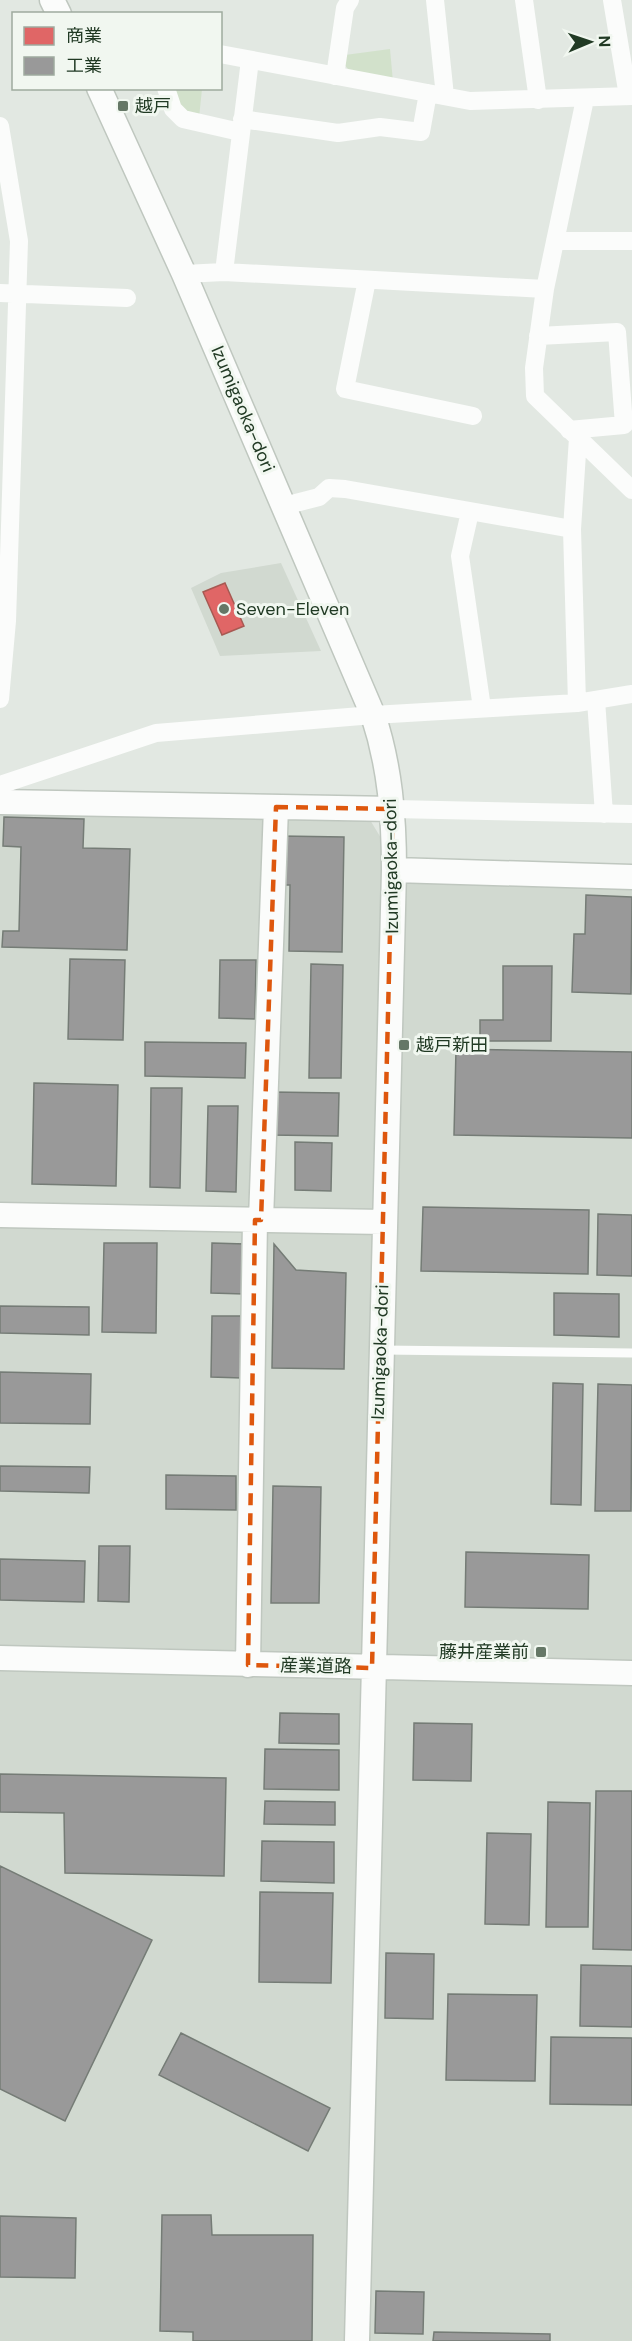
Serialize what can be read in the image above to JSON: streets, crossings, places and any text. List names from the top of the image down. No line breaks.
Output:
{"streets":{"street":["Izumigaoka-dori","産業道路"]},"crossings":[["Izumigaoka-dori","産業道路"]],"places":{"transit":["越戸","越戸新田","藤井産業前"],"other":["Seven-Eleven"]},"legend":["商業","工業"],"north":"right"}
